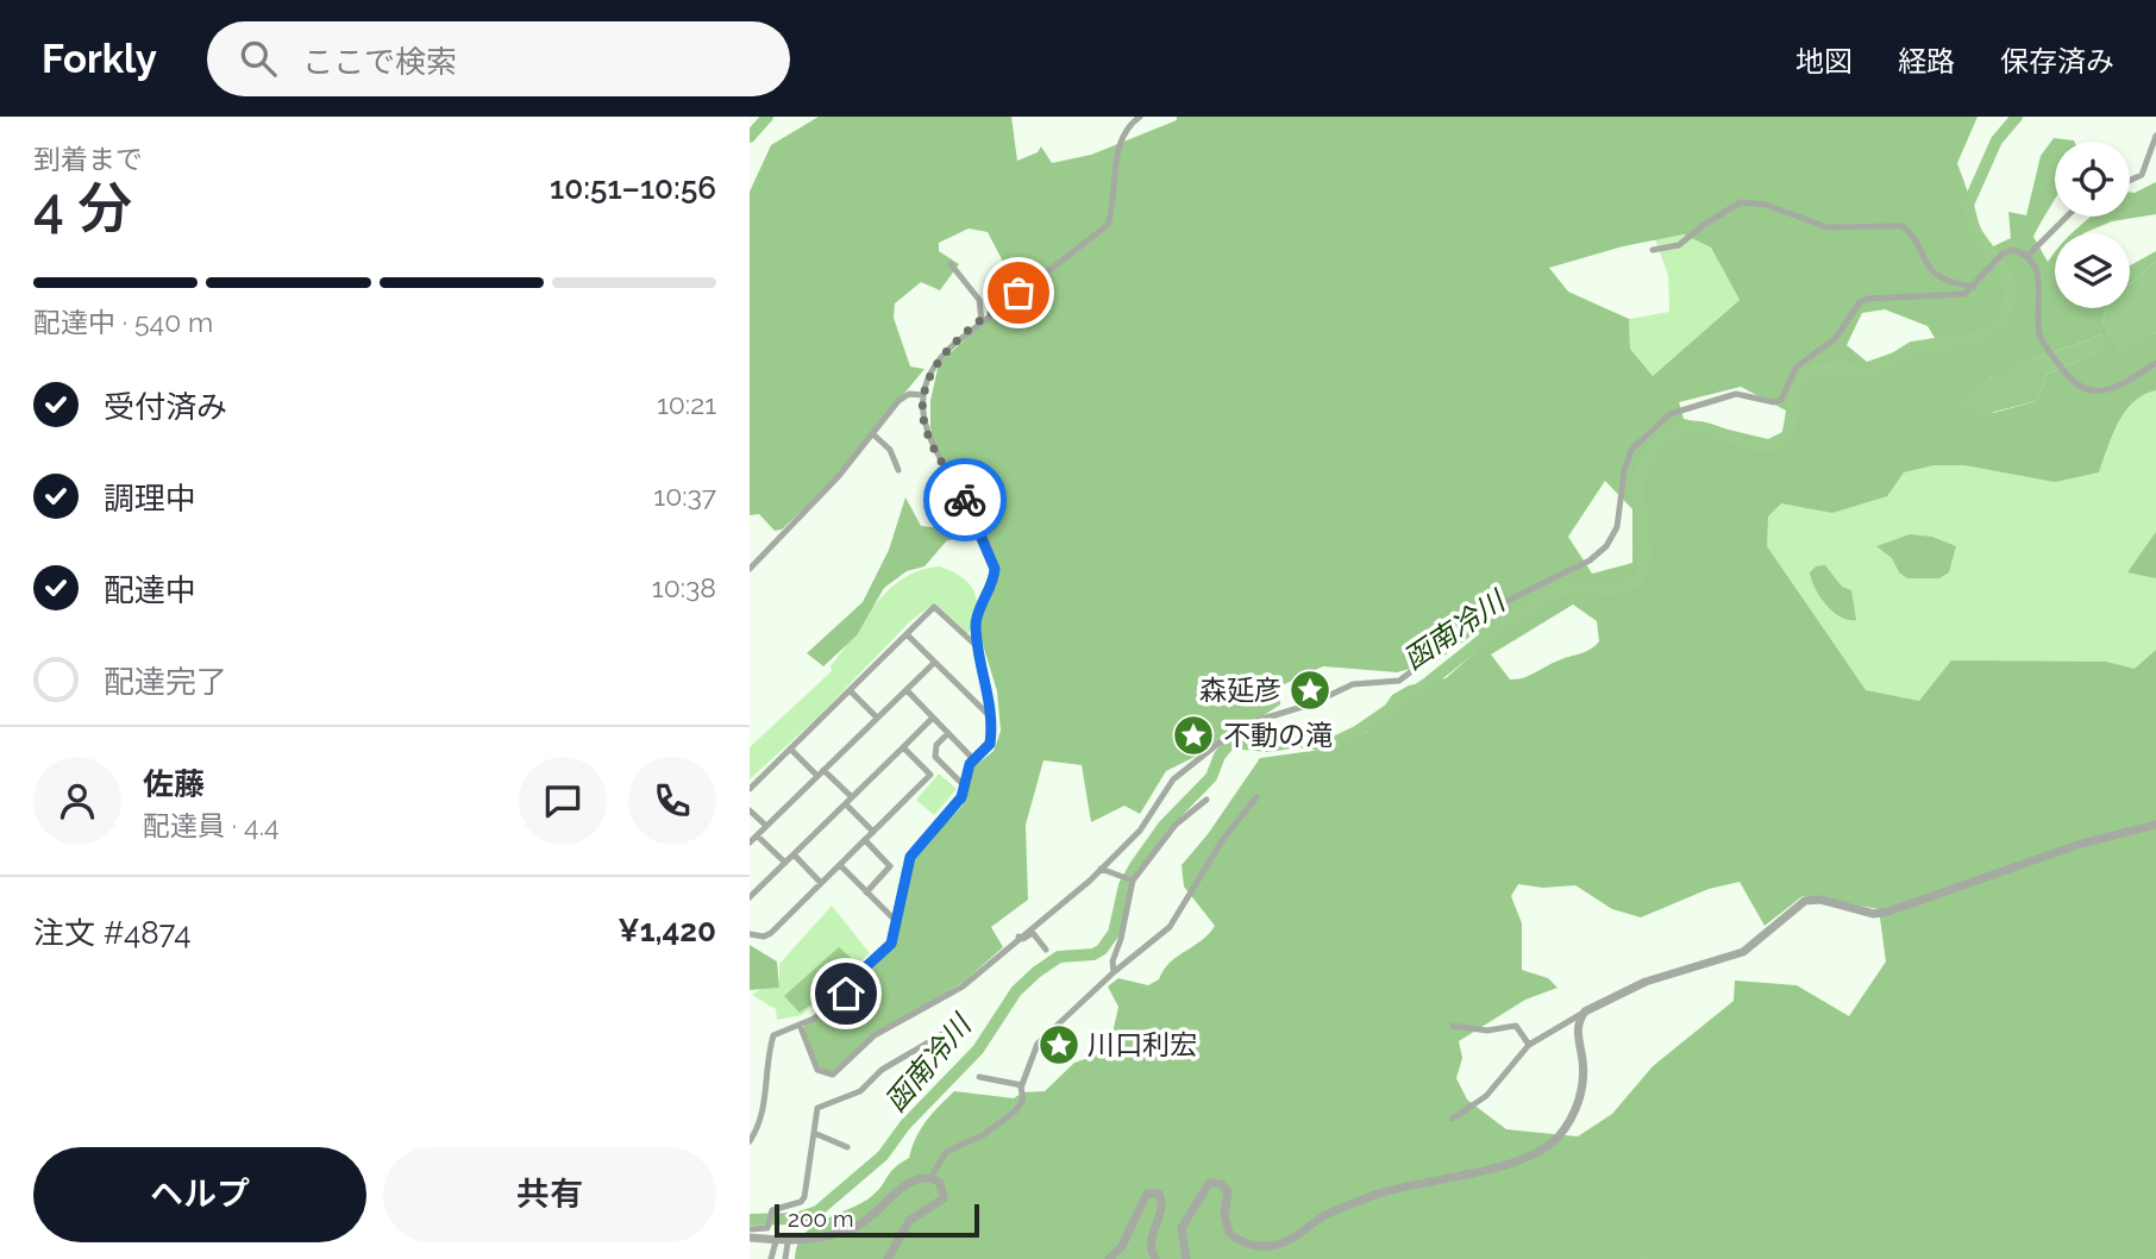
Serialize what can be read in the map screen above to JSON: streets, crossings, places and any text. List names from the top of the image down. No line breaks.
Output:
{"water":["函南冷川"],"places":{"place":["森延彦","不動の滝","川口利宏"]},"scale_bar":"200 m","page":{"header":"Forkly","search":"ここで検索","nav":["地図","経路","保存済み"],"heading":["4 分","到着まで","10:51–10:56"],"panel":["佐藤","配達員 · 4.4","注文 #4874","¥1,420"],"bar":"配達中 · 540 m","list":[["受付済み","10:21"],["調理中","10:37"],["配達中","10:38"],"配達完了"],"buttons":["ヘルプ","共有"],"scale":"200 m"}}
